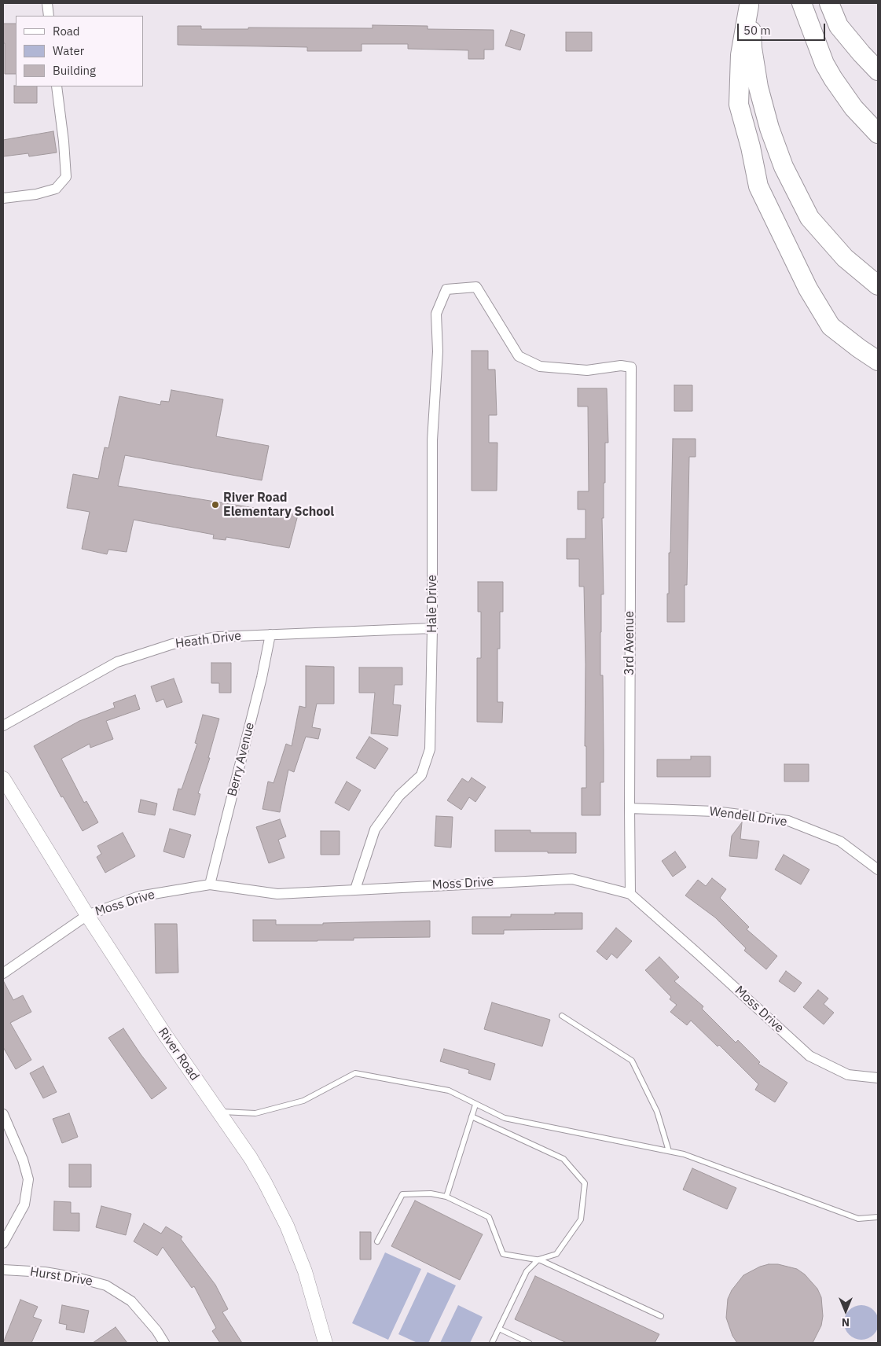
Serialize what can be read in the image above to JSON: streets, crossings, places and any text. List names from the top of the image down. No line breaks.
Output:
{"streets":{"main road":["River Road"],"street":["Hale Drive","Heath Drive","3rd Avenue","Berry Avenue","Wendell Drive","Moss Drive","Hurst Drive"]},"crossings":[["Hale Drive","Heath Drive"],["Hale Drive","3rd Avenue"],["Hale Drive","Moss Drive"],["Heath Drive","Berry Avenue"],["3rd Avenue","Wendell Drive"],["3rd Avenue","Moss Drive"],["Berry Avenue","Moss Drive"],["Moss Drive","River Road"]],"places":["River Road Elementary School"],"legend":["Road","Water","Building"],"scale_bar":"50 m","north":"bottom"}
